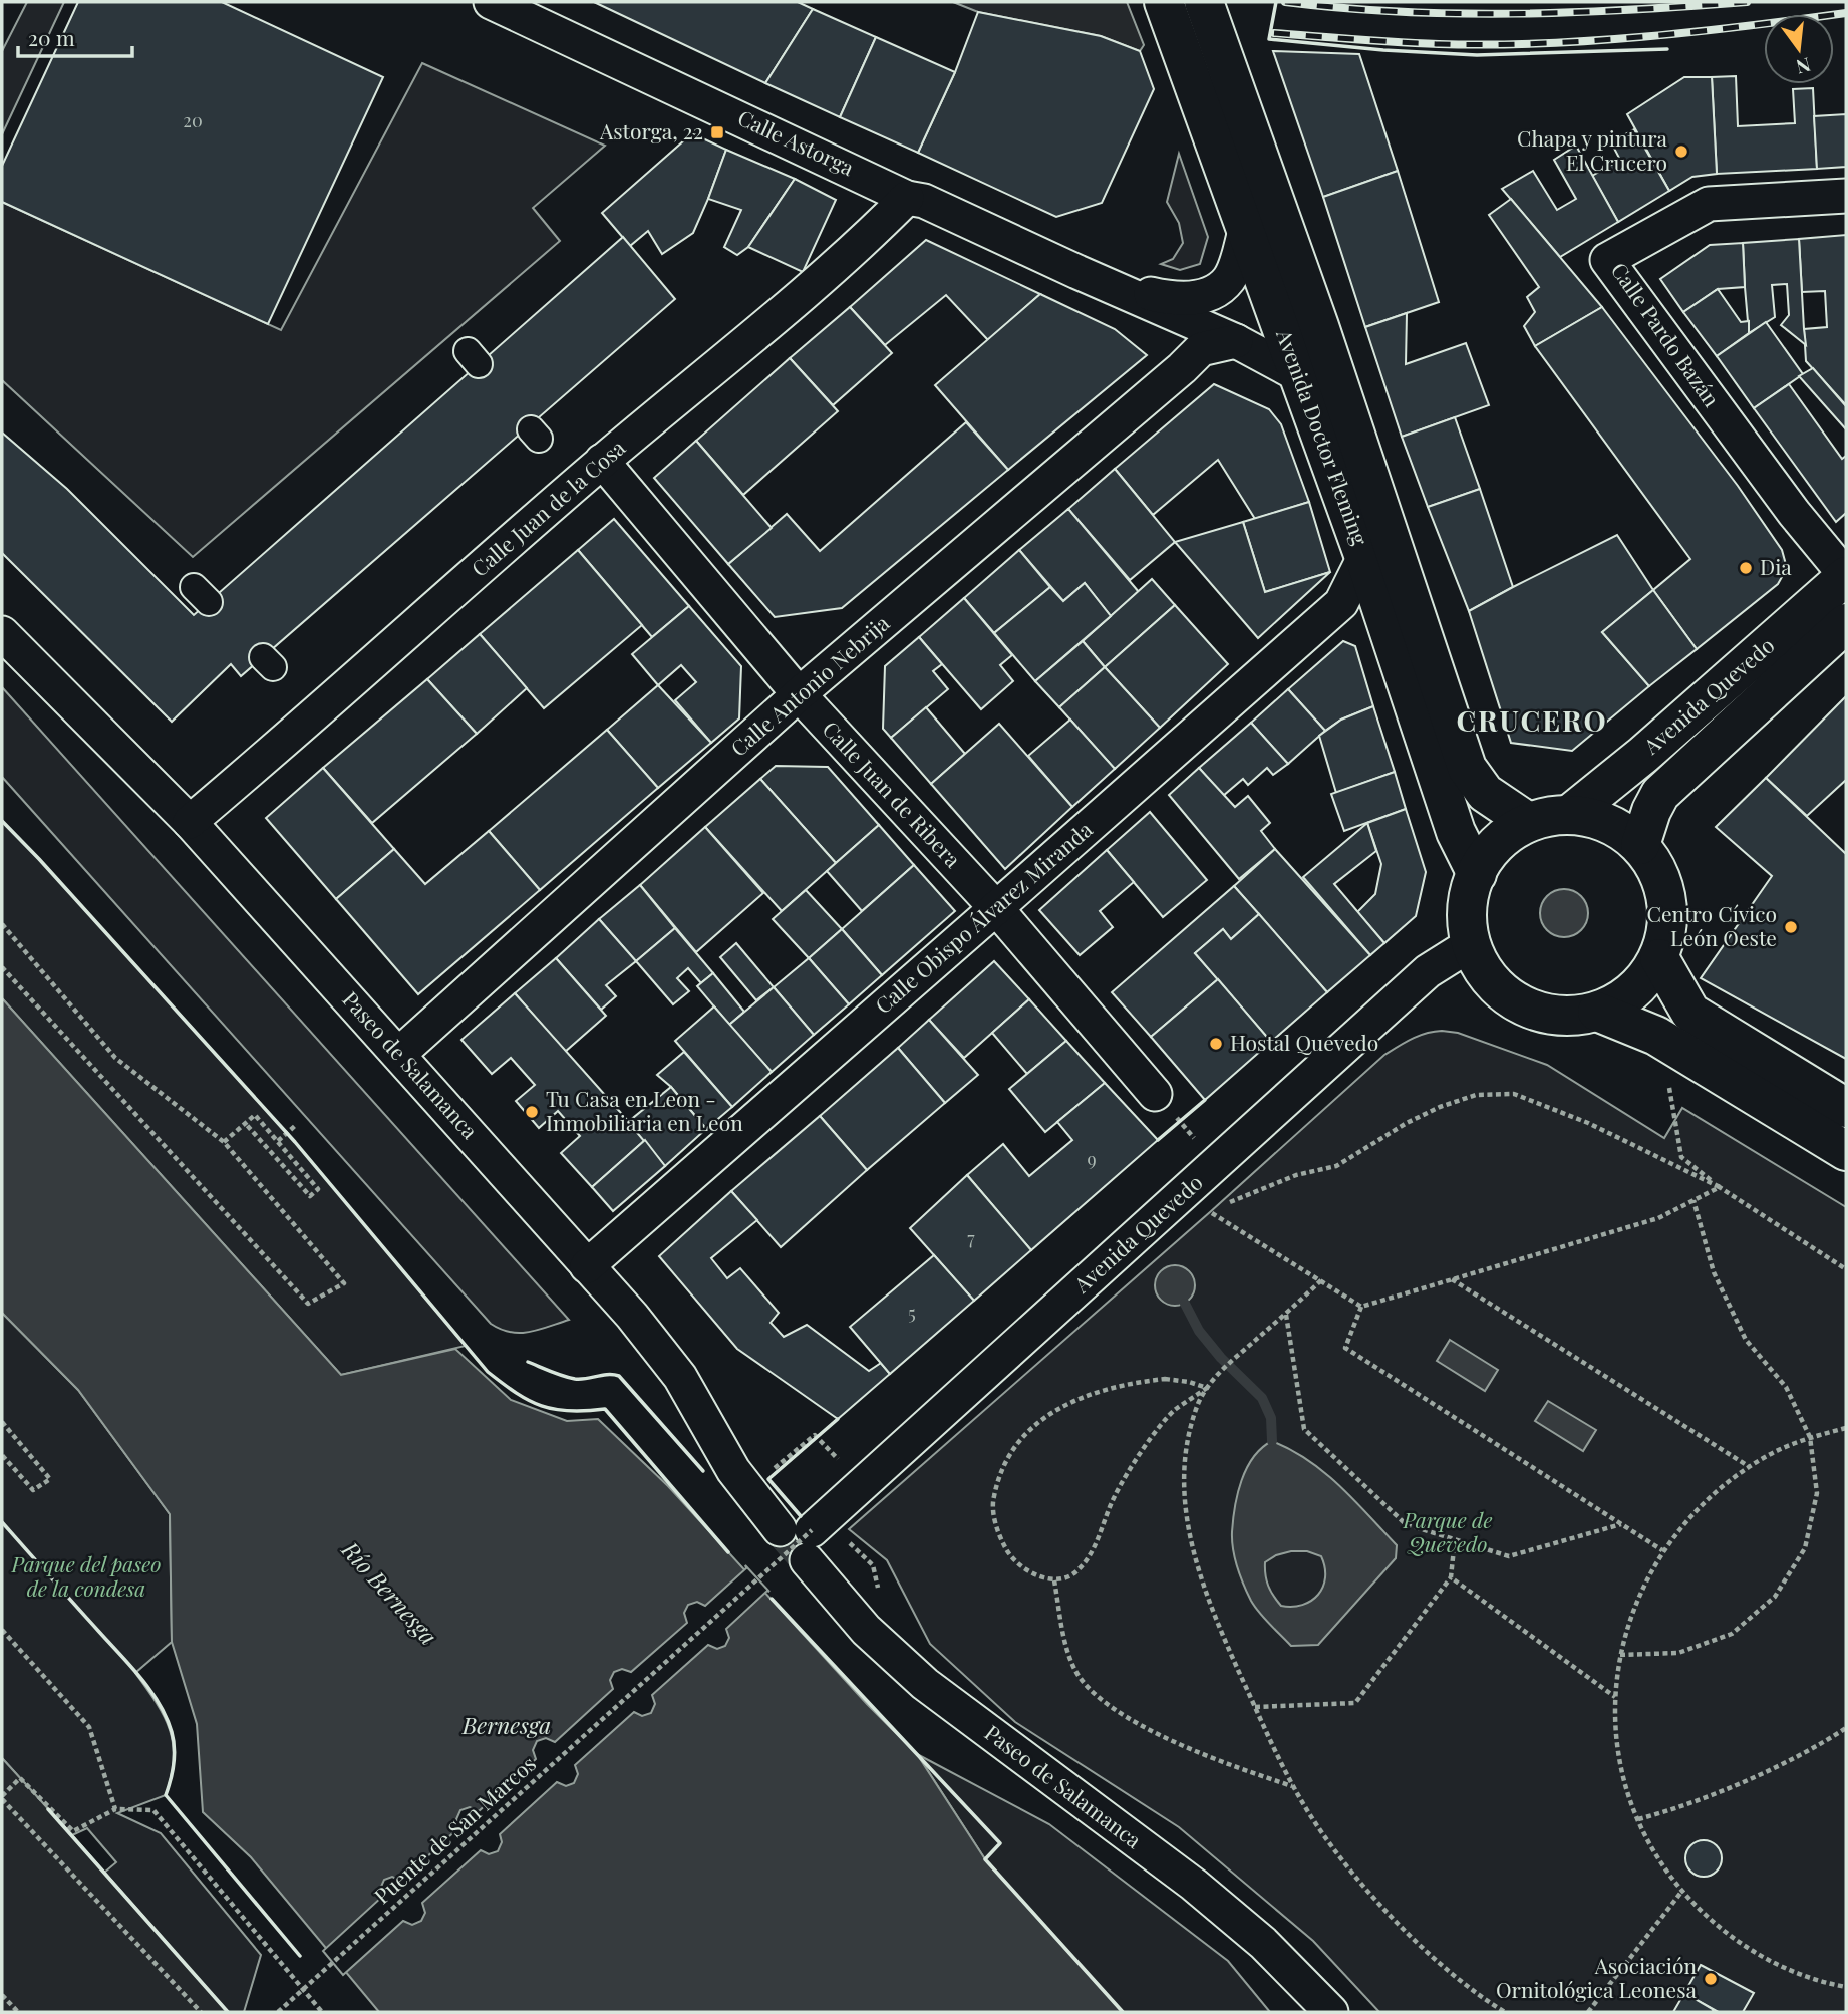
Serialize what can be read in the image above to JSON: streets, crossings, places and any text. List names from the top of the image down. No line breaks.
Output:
{"streets":{"main road":["Avenida Doctor Fleming","Avenida Quevedo"],"street":["Calle Astorga","Calle Pardo Bazán","Calle Juan de la Cosa","Calle Antonio Nebrija","Calle Juan de Ribera","Calle Obispo Álvarez Miranda","Paseo de Salamanca"],"path":["Puente de San Marcos"]},"crossings":[["Calle Astorga","Avenida Doctor Fleming"],["Calle Astorga","Calle Juan de la Cosa"],["Calle Astorga","Calle Antonio Nebrija"],["Calle Pardo Bazán","Avenida Quevedo"],["Avenida Doctor Fleming","Avenida Quevedo"],["Avenida Doctor Fleming","Calle Obispo Álvarez Miranda"],["Calle Juan de la Cosa","Calle Juan de Ribera"],["Calle Juan de la Cosa","Paseo de Salamanca"],["Calle Antonio Nebrija","Calle Juan de Ribera"],["Calle Antonio Nebrija","Paseo de Salamanca"],["Avenida Quevedo","Paseo de Salamanca"],["Avenida Quevedo","Puente de San Marcos"],["Calle Juan de Ribera","Calle Obispo Álvarez Miranda"],["Calle Obispo Álvarez Miranda","Paseo de Salamanca"],["Paseo de Salamanca","Puente de San Marcos"]],"districts":["CRUCERO"],"water":["Río Bernesga","Bernesga"],"parks":["Parque de Quevedo","Parque del paseo de la condesa"],"places":{"transit":["Astorga, 22"],"other":["Chapa y pintura El Crucero","Dia","Centro Cívico León Oeste","Hostal Quevedo","Tu Casa en Leon - Inmobiliaria en Leon","Asociación Ornitológica Leonesa"]},"house_numbers":["20","9","7","5"],"scale_bar":"20 m","north":"bottom"}
